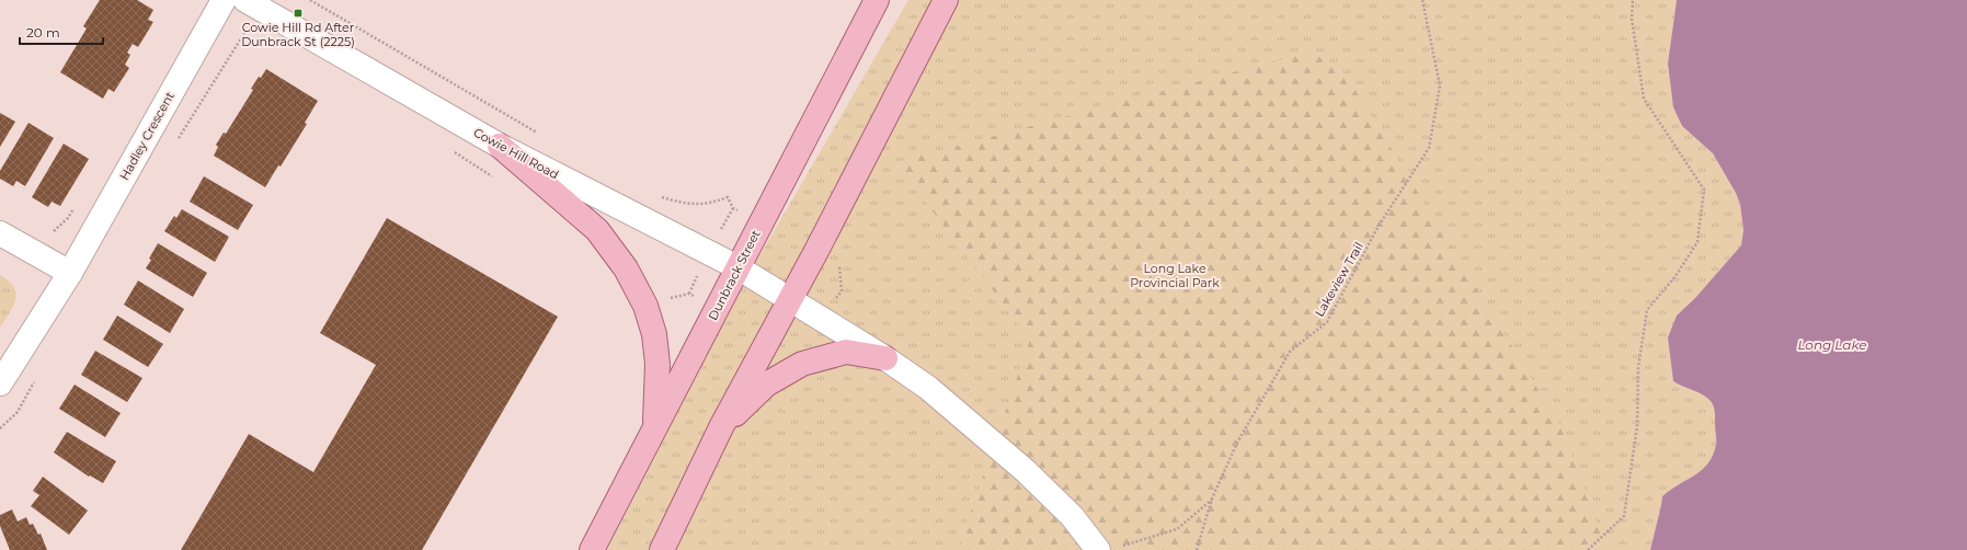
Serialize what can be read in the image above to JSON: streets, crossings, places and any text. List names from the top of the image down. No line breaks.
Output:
{"streets":{"main road":["Dunbrack Street"],"street":["Hadley Crescent","Cowie Hill Road"],"path":["Lakeview Trail"]},"crossings":[["Cowie Hill Road","Dunbrack Street"]],"water":["Long Lake"],"parks":["Long Lake Provincial Park"],"places":{"transit":["Cowie Hill Rd After Dunbrack St (2225)"]},"scale_bar":"20 m"}
